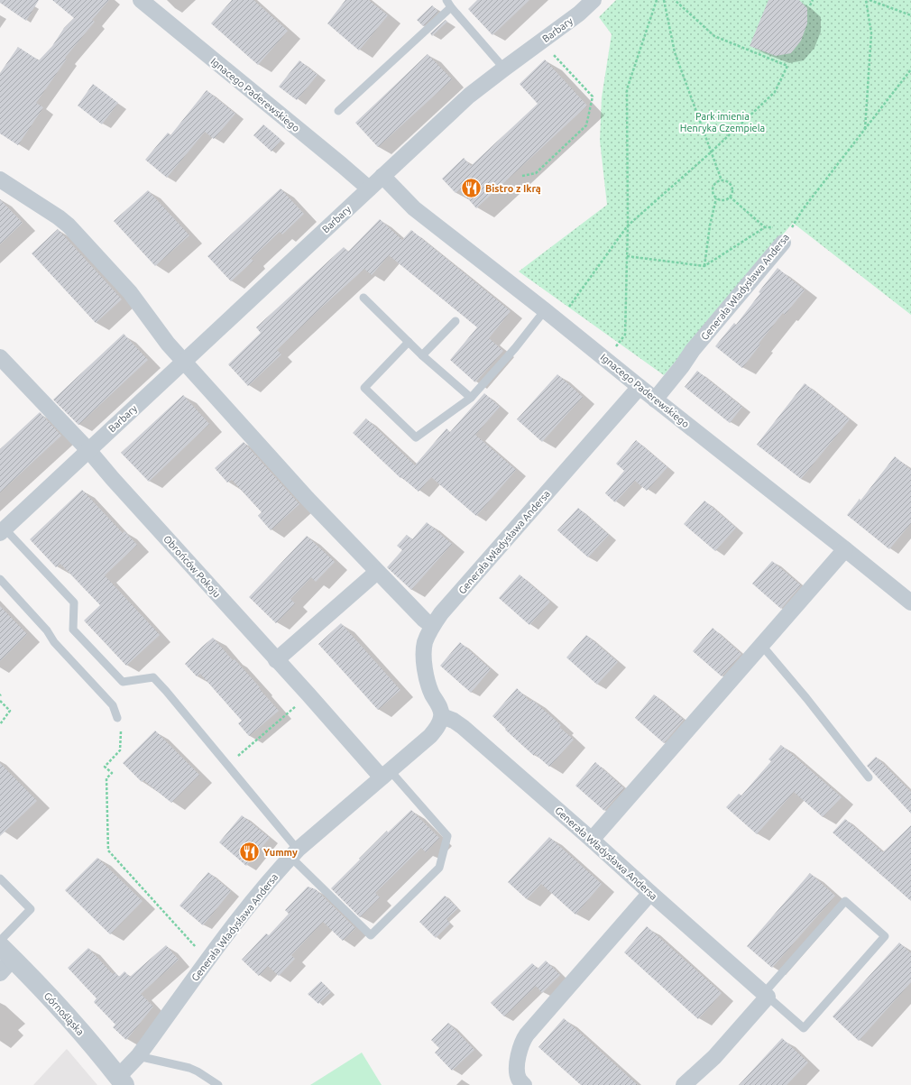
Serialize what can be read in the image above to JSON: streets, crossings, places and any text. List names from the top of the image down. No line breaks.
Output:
{"streets":{"street":["Barbary","Ignacego Paderewskiego","Generała Władysława Andersa","Obrońców Pokoju","Górnośląska"]},"crossings":[["Barbary","Ignacego Paderewskiego"],["Barbary","Obrońców Pokoju"],["Ignacego Paderewskiego","Generała Władysława Andersa"],["Generała Władysława Andersa","Obrońców Pokoju"],["Generała Władysława Andersa","Górnośląska"]],"parks":["Park imienia Henryka Czempiela"],"places":{"restaurant":["Bistro z Ikrą","Yummy"]}}
